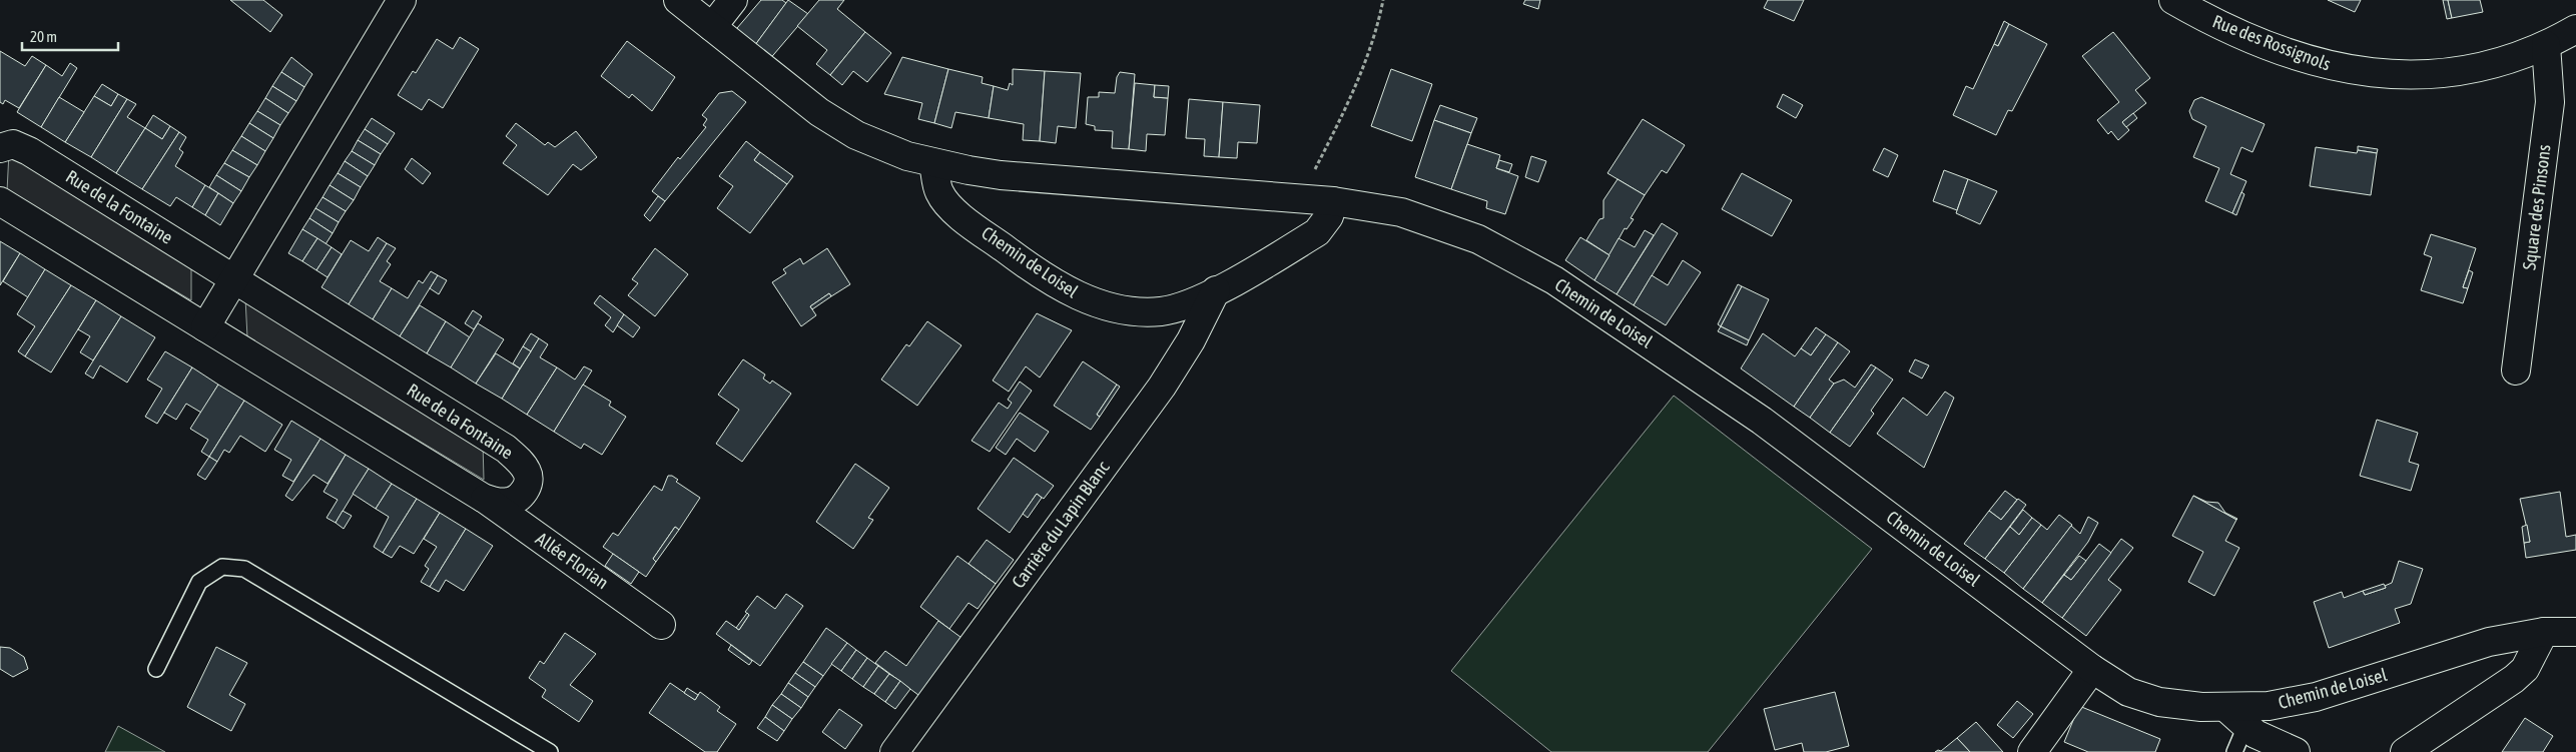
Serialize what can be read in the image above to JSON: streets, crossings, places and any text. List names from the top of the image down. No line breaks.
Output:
{"streets":{"street":["Rue des Rossignols","Rue de la Fontaine","Square des Pinsons","Chemin de Loisel","Carrière du Lapin Blanc","Allée Florian"]},"crossings":[["Rue des Rossignols","Square des Pinsons"],["Rue de la Fontaine","Allée Florian"],["Chemin de Loisel","Carrière du Lapin Blanc"]],"scale_bar":"20 m"}
